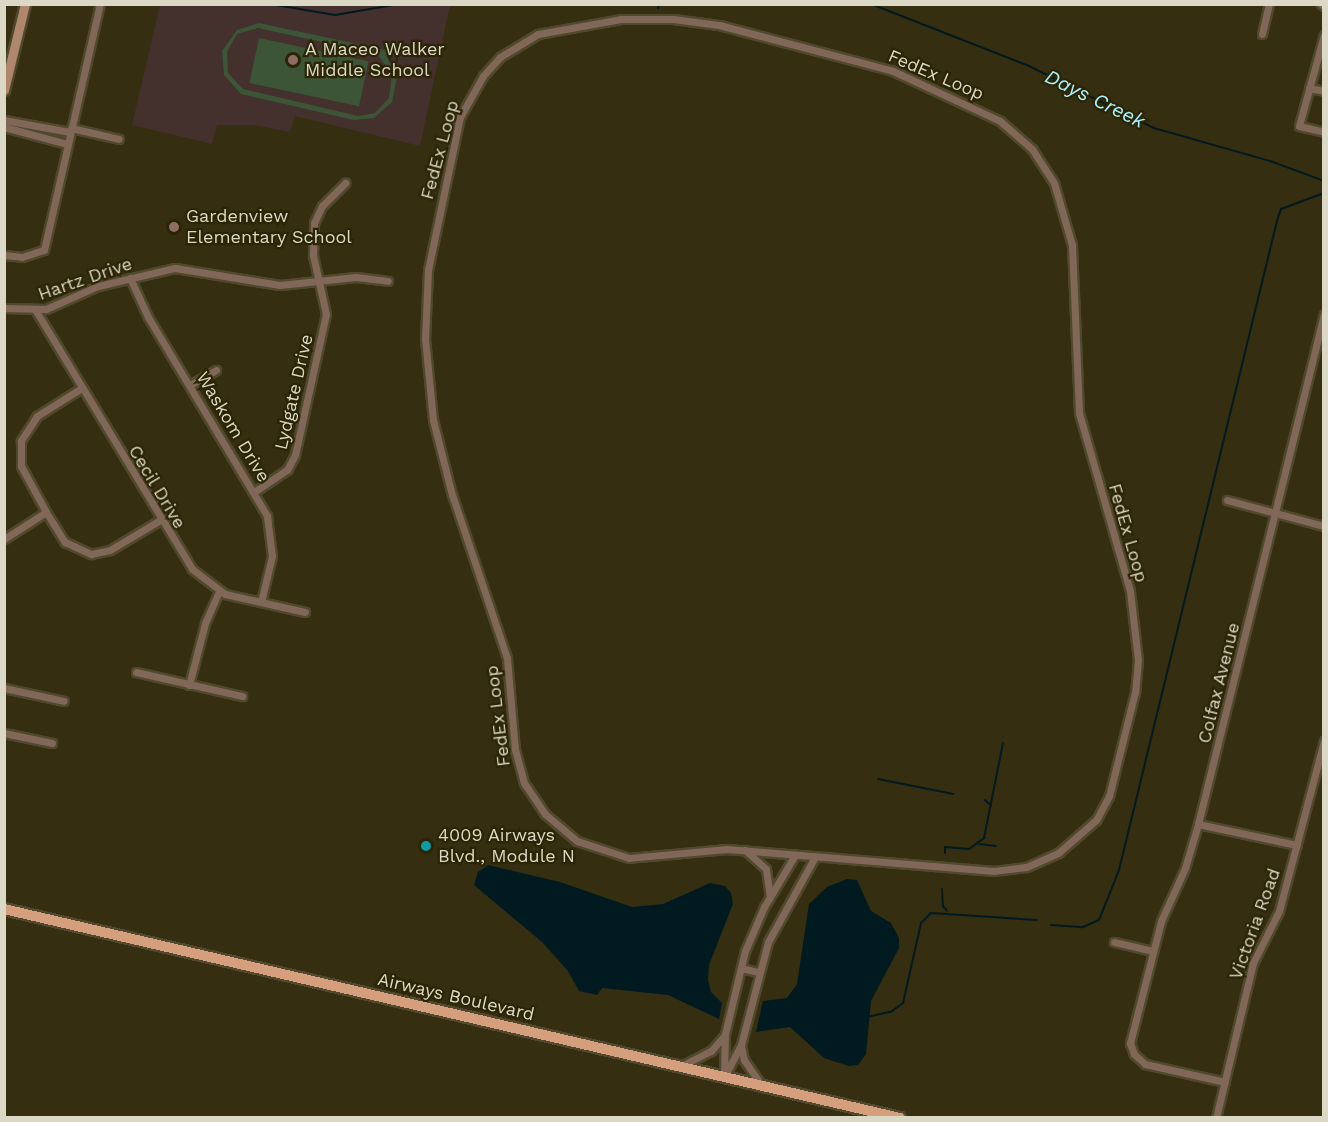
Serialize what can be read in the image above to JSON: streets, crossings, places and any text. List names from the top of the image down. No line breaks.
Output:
{"streets":{"main road":["Airways Boulevard"],"street":["FedEx Loop","Hartz Drive","Lydgate Drive","Waskom Drive","Cecil Drive","Colfax Avenue","Victoria Road"]},"crossings":[["Hartz Drive","Lydgate Drive"],["Hartz Drive","Waskom Drive"],["Hartz Drive","Cecil Drive"],["Lydgate Drive","Waskom Drive"],["Waskom Drive","Cecil Drive"],["Colfax Avenue","Victoria Road"]],"water":["Days Creek"],"places":["A Maceo Walker Middle School","Gardenview Elementary School","4009 Airways Blvd., Module N"]}
